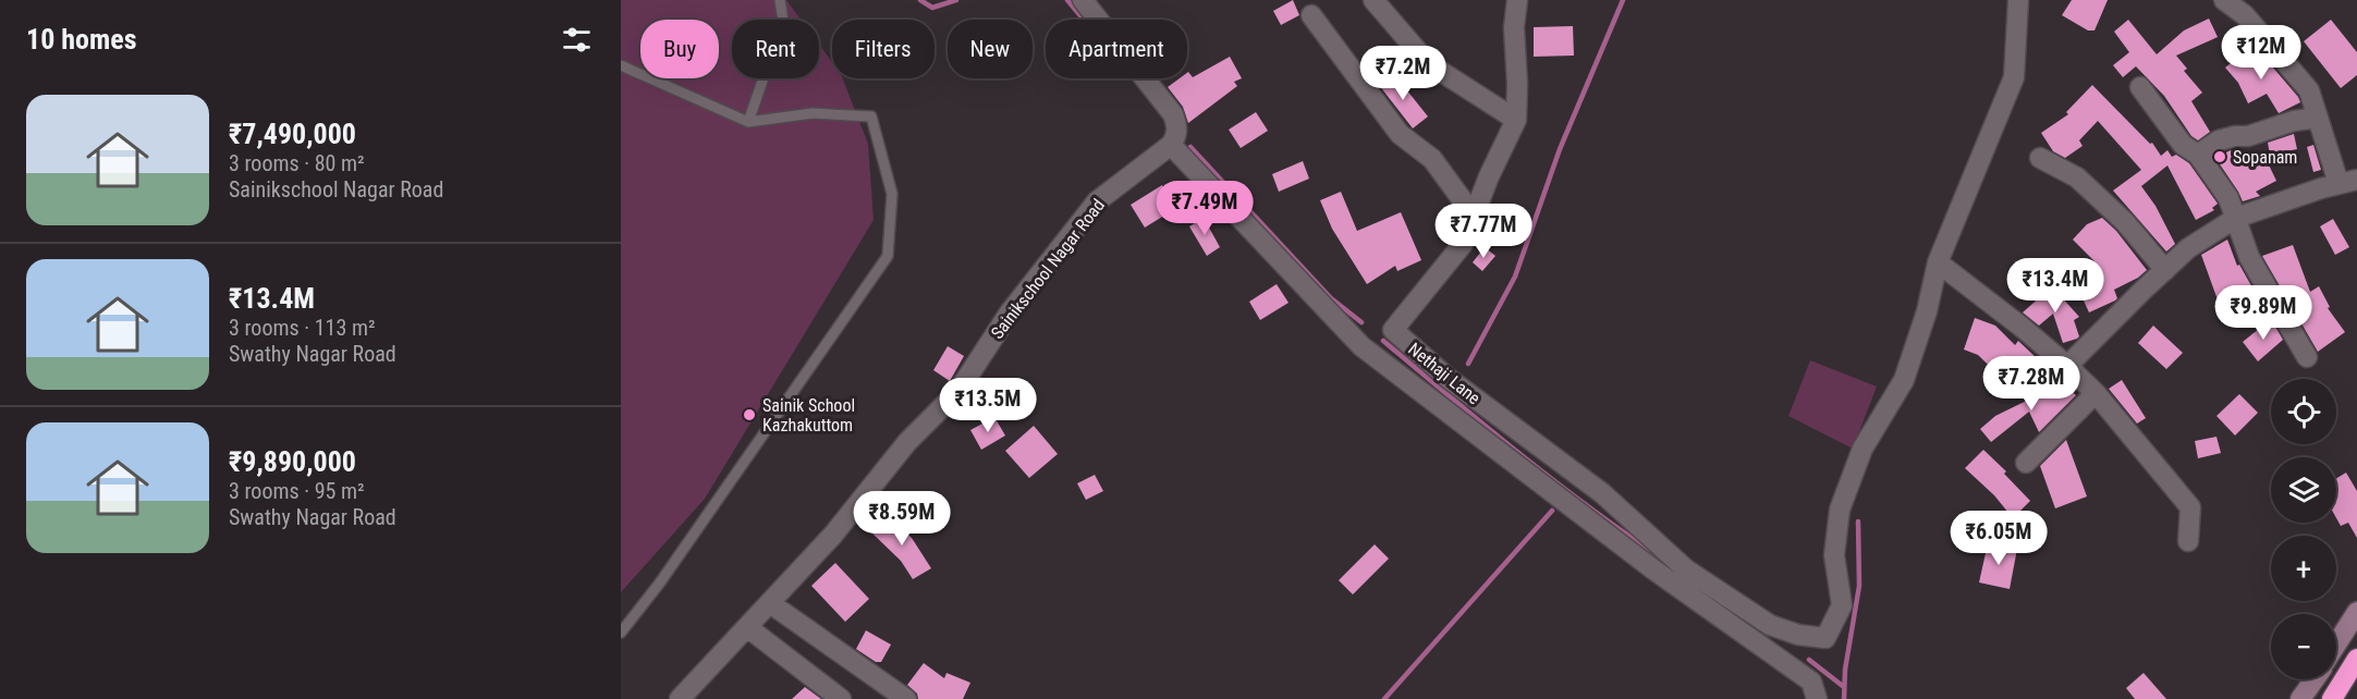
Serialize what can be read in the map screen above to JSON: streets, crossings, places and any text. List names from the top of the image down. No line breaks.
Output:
{"streets":{"street":["Sainikschool Nagar Road","Nethaji Lane"]},"places":["Sopanam","Sainik School Kazhakuttom"],"page":{"heading":"10 homes","chip":["Buy","Rent","Filters","New","Apartment"],"price":["₹12M","₹7.2M","₹7.49M","₹7.77M","₹13.4M","₹9.89M","₹7.28M","₹13.5M","₹8.59M","₹6.05M"],"list":[{"name":"₹7,490,000","note":"3 rooms · 80 m² · Sainikschool Nagar Road"},{"name":"₹13.4M","note":"3 rooms · 113 m² · Swathy Nagar Road"},{"name":"₹9,890,000","note":"3 rooms · 95 m² · Swathy Nagar Road"}],"map_buttons":["+","−"]}}
